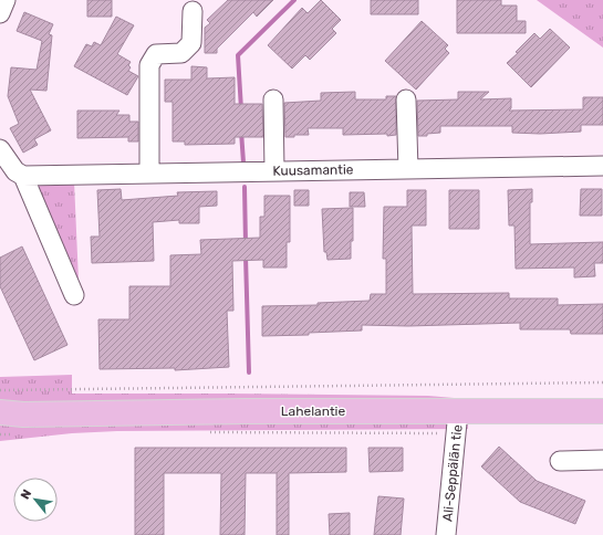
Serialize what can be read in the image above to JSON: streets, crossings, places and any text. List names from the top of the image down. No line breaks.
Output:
{"streets":{"main road":["Lahelantie"],"street":["Kuusamantie","Ali-Seppälän tie"]},"crossings":[["Lahelantie","Ali-Seppälän tie"]],"north":"top left"}
